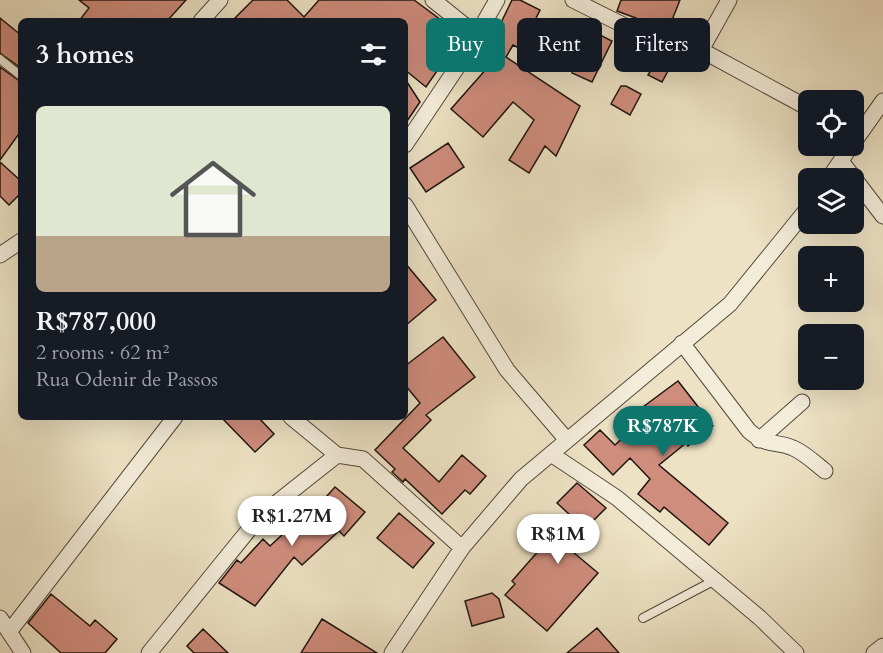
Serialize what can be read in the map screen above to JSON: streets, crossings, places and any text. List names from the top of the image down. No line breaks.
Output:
{"page":{"chip":["Buy","Rent","Filters"],"heading":"3 homes","map_buttons":["+","−"],"list":[{"name":"R$787,000","note":"2 rooms · 62 m² · Rua Odenir de Passos"}],"price":["R$787K","R$1.27M","R$1M"]}}
